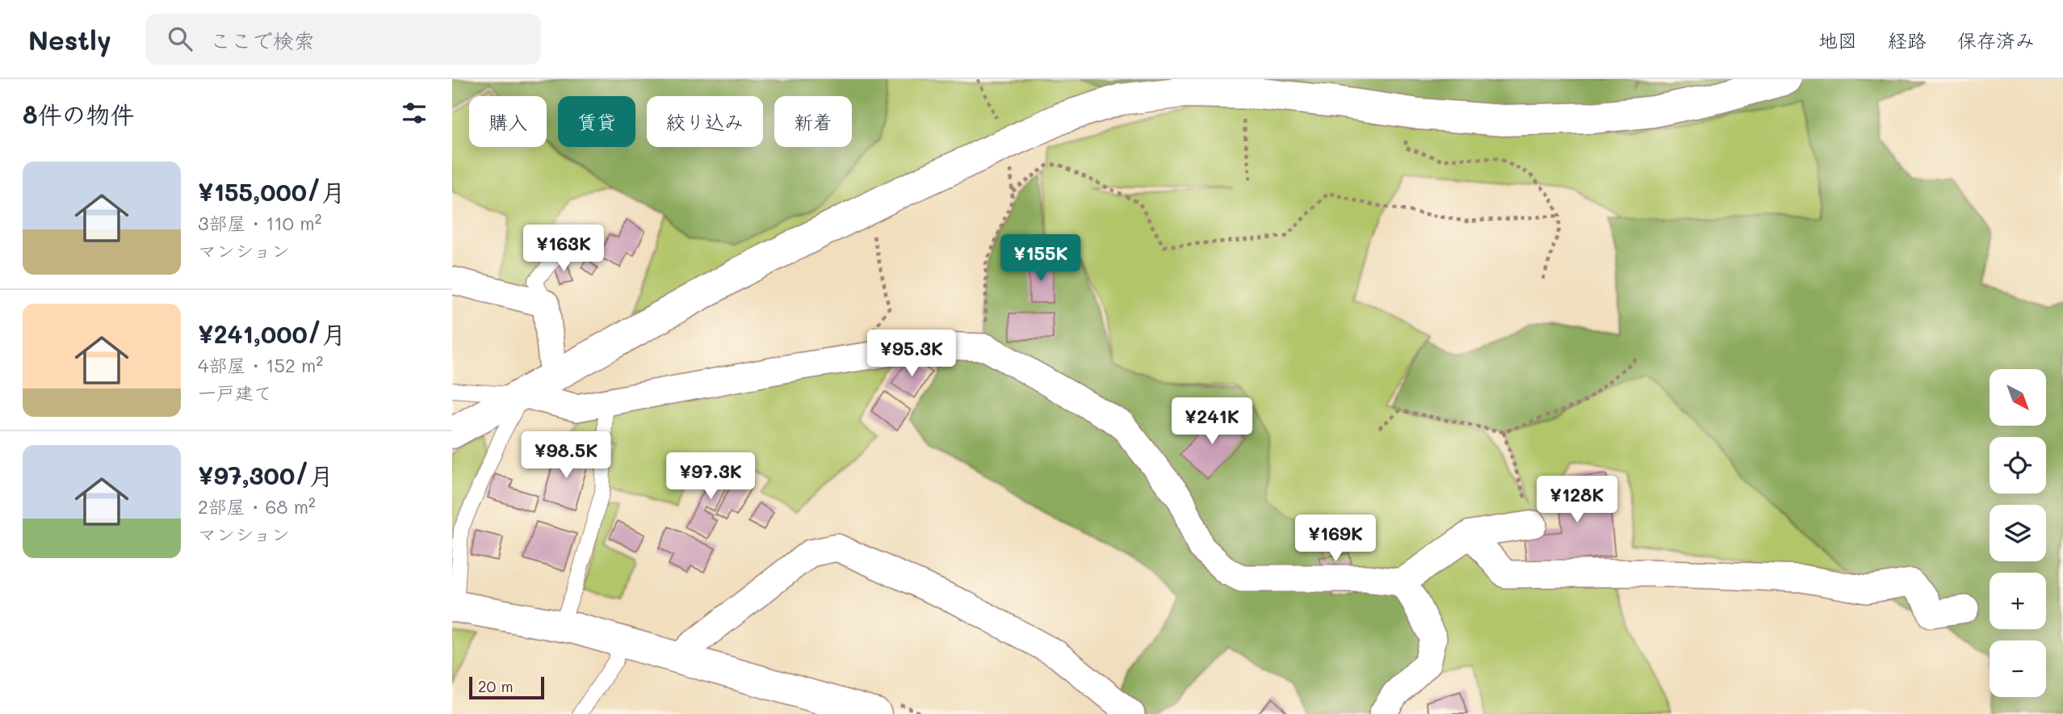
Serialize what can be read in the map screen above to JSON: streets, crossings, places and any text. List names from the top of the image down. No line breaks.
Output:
{"scale_bar":"20 m","north":"bottom right","page":{"header":"Nestly","search":"ここで検索","nav":["地図","経路","保存済み"],"heading":"8件の物件","chip":["購入","賃貸","絞り込み","新着"],"list":[{"name":"¥155,000/月","note":"3部屋 · 110 m² · マンション"},{"name":"¥241,000/月","note":"4部屋 · 152 m² · 一戸建て"},{"name":"¥97,300/月","note":"2部屋 · 68 m² · マンション"}],"price":["¥163K","¥155K","¥95.3K","¥241K","¥98.5K","¥97.3K","¥128K","¥169K"],"map_buttons":["+","−"],"scale":"20 m"}}
